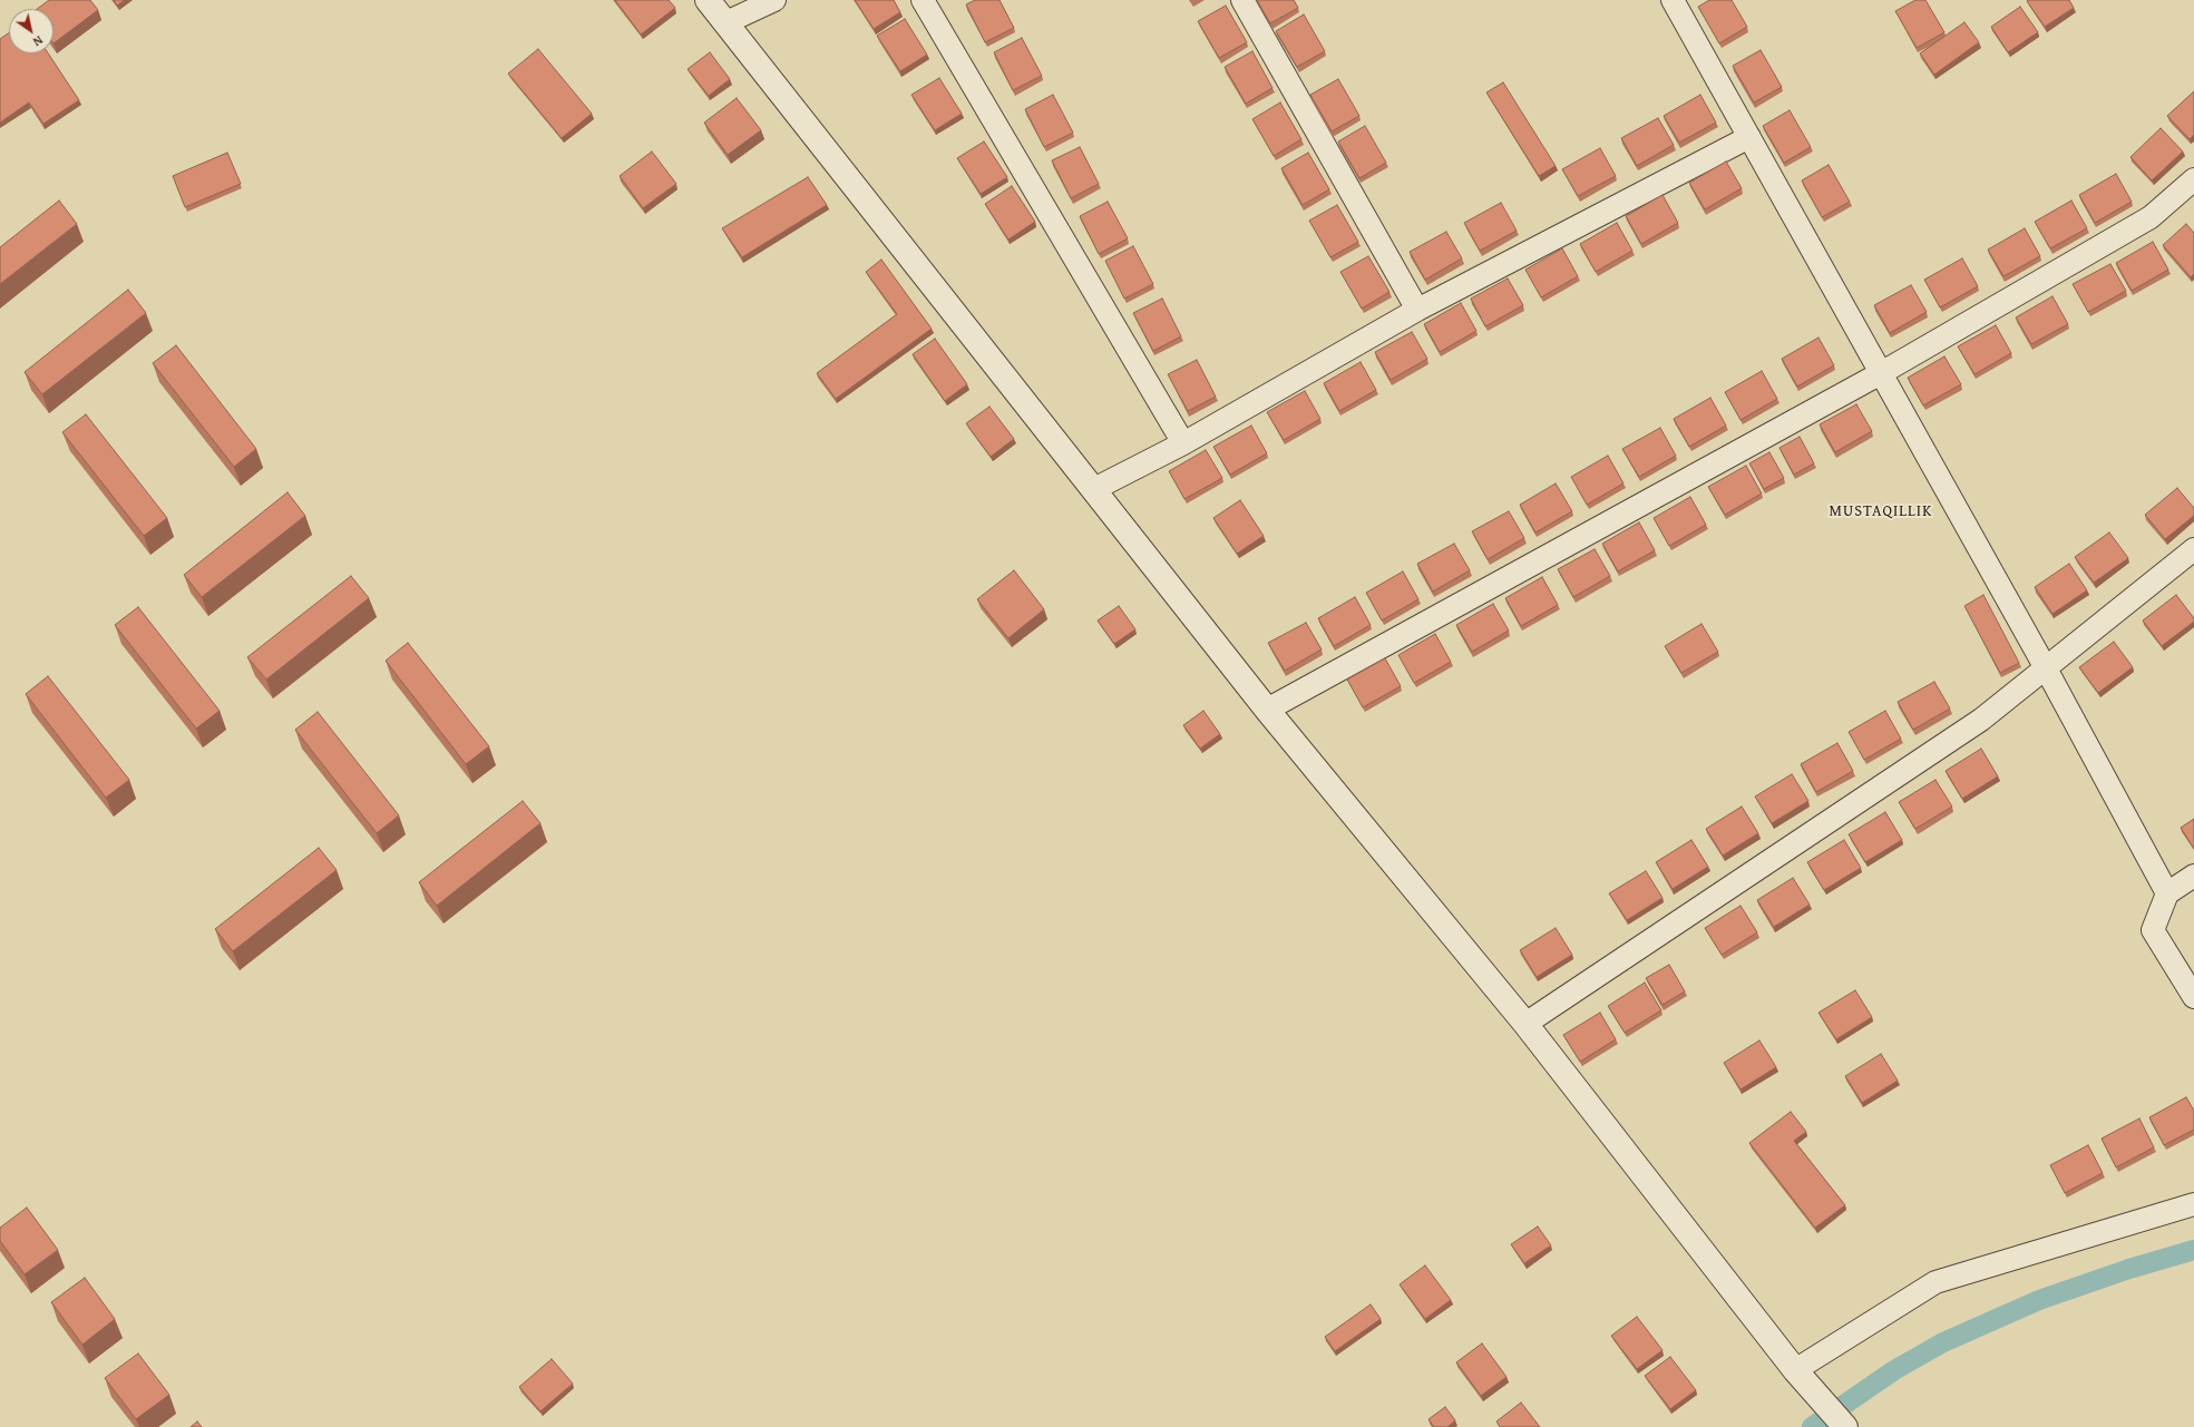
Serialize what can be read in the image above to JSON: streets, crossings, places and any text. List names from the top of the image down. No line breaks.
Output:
{"districts":["MUSTAQILLIK"],"north":"bottom right"}
